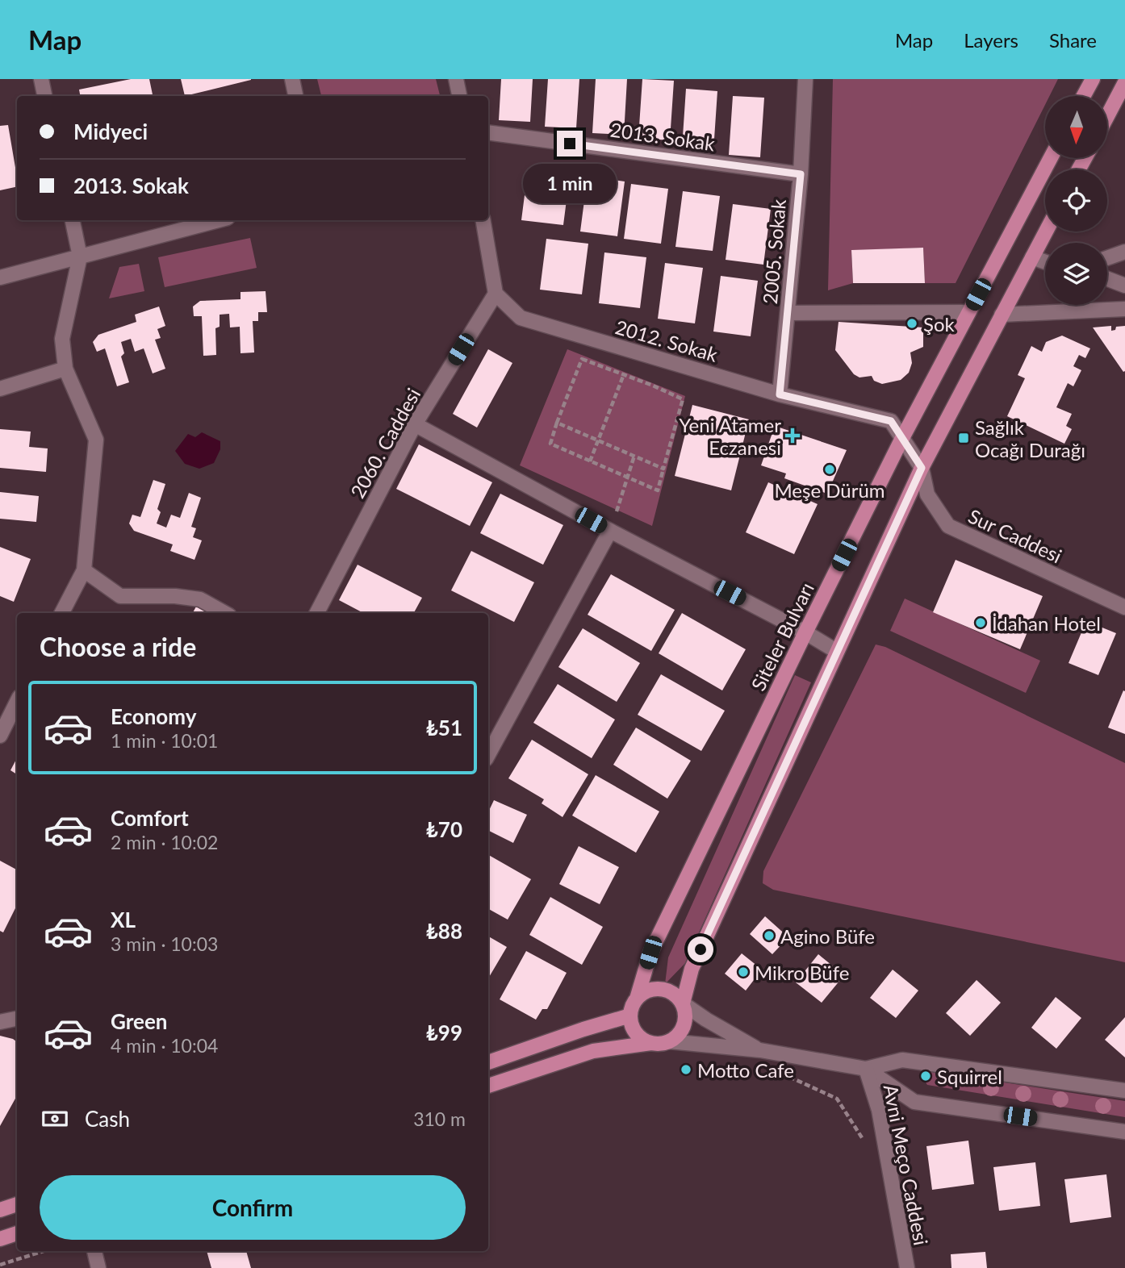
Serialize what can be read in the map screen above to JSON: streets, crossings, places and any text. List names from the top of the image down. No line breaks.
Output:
{"streets":{"main road":["Siteler Bulvarı"],"street":["2013. Sokak","2005. Sokak","2012. Sokak","2060. Caddesi","Sur Caddesi","Avni Meço Caddesi"]},"crossings":[["2013. Sokak","2005. Sokak"],["2005. Sokak","2012. Sokak"],["2012. Sokak","2060. Caddesi"],["2012. Sokak","Sur Caddesi"],["2012. Sokak","Siteler Bulvarı"]],"places":{"other":["Şok","Meşe Dürüm","İdahan Hotel","Agino Büfe","Mikro Büfe","Motto Cafe","Squirrel"],"health":["Yeni Atamer Eczanesi"],"transit":["Sağlık Ocağı Durağı"]},"north":"bottom","page":{"header":"Map","nav":["Map","Layers","Share"],"banner":["Midyeci","2013. Sokak"],"bubble":"1 min","heading":"Choose a ride","list":[{"name":"Economy","note":"1 min · 10:01","value":"₺51"},{"name":"Comfort","note":"2 min · 10:02","value":"₺70"},{"name":"XL","note":"3 min · 10:03","value":"₺88"},{"name":"Green","note":"4 min · 10:04","value":"₺99"}],"pay":["Cash","310 m"],"buttons":"Confirm"}}
